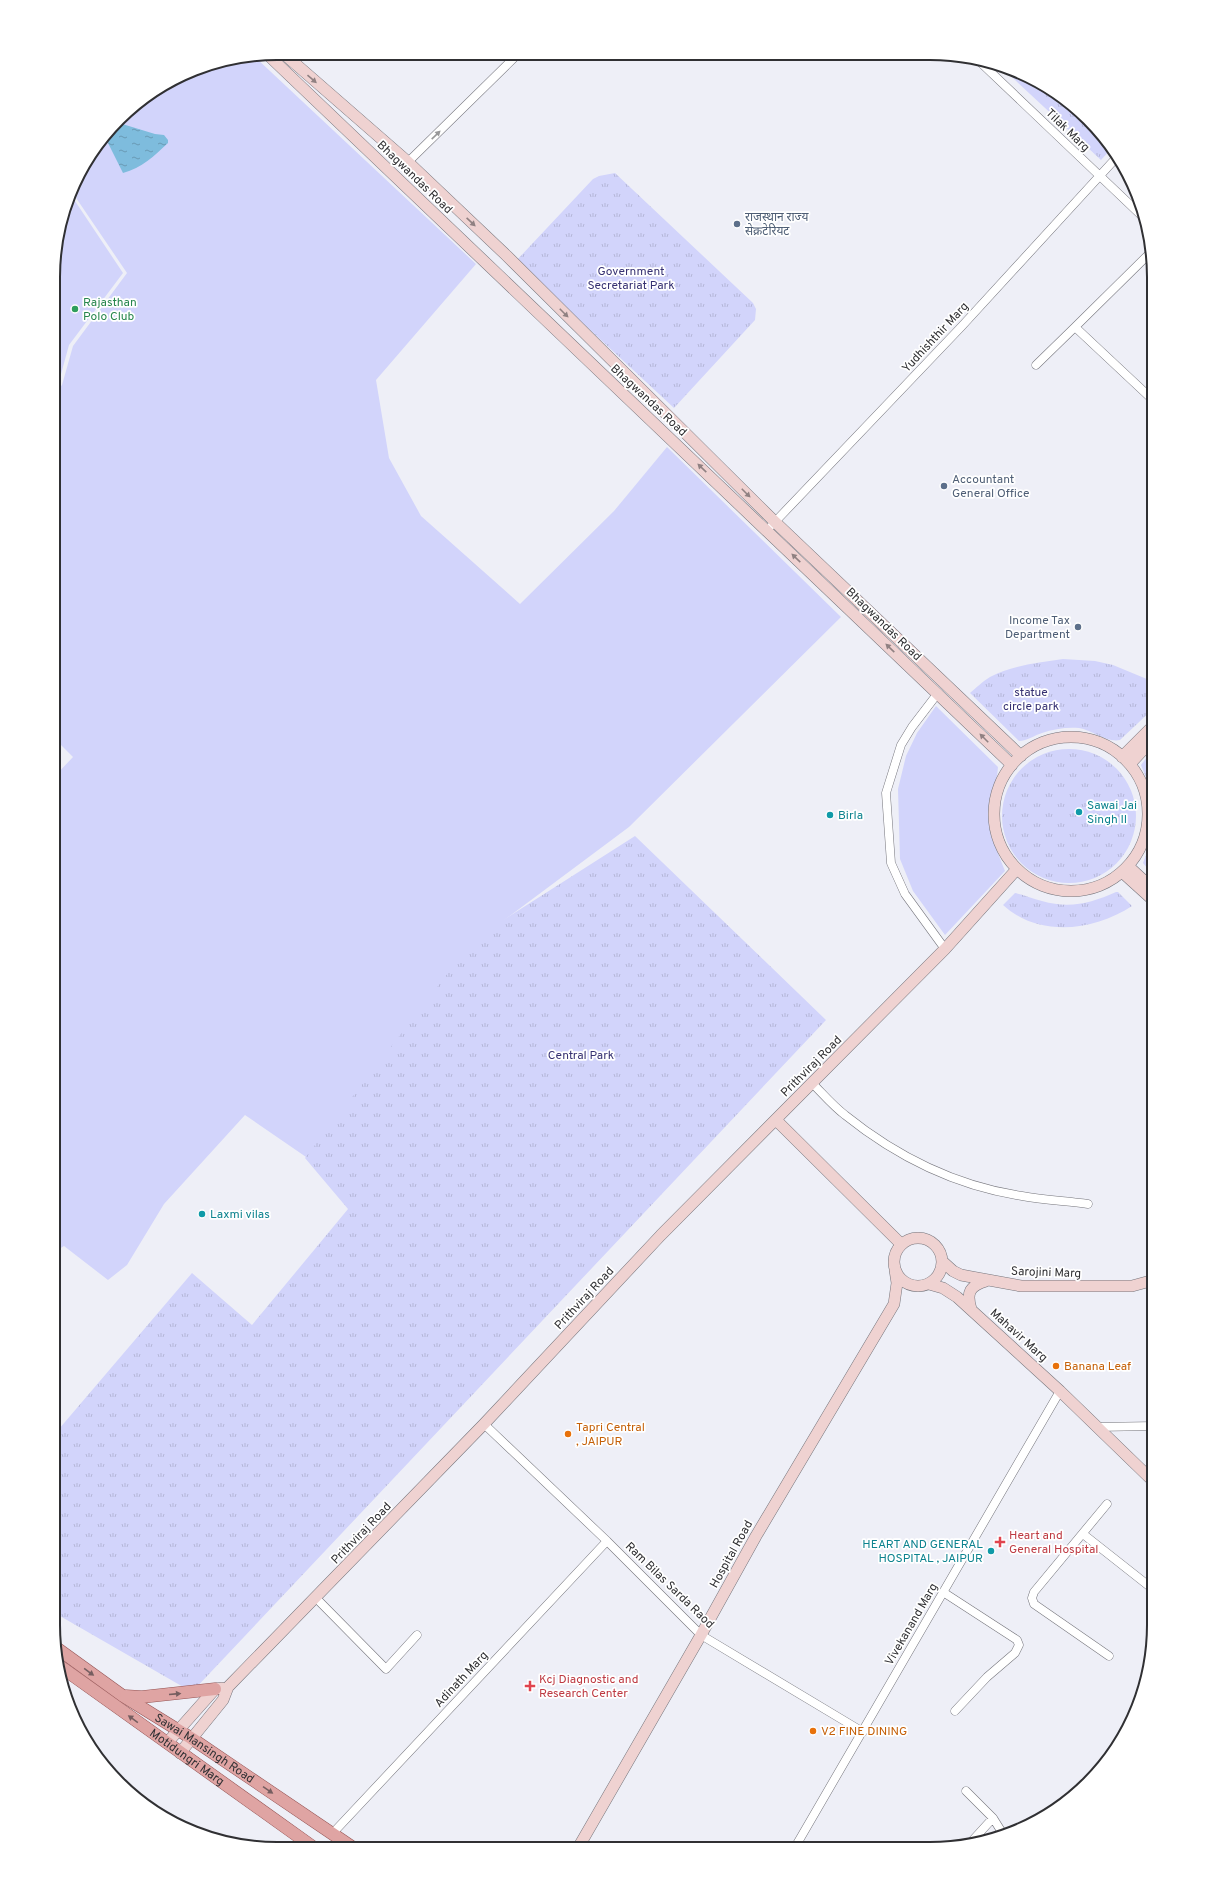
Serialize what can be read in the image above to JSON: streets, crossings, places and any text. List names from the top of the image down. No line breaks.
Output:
{"streets":{"main road":["Sawai Mansingh Road","Motidungri Marg"],"street":["Tilak Marg","Bhagwandas Road","Yudhishthir Marg","Prithviraj Road","Sarojini Marg","Mahavir Marg","Hospital Road","Ram Bilas Sarda Raod","Vivekanand Marg","Adinath Marg"]},"crossings":[["Tilak Marg","Yudhishthir Marg"],["Bhagwandas Road","Yudhishthir Marg"],["Prithviraj Road","Ram Bilas Sarda Raod"],["Prithviraj Road","Sawai Mansingh Road"],["Prithviraj Road","Motidungri Marg"],["Sarojini Marg","Mahavir Marg"],["Sarojini Marg","Hospital Road"],["Mahavir Marg","Hospital Road"],["Mahavir Marg","Vivekanand Marg"],["Hospital Road","Ram Bilas Sarda Raod"],["Ram Bilas Sarda Raod","Vivekanand Marg"],["Ram Bilas Sarda Raod","Adinath Marg"],["Adinath Marg","Sawai Mansingh Road"]],"one_way":["Sawai Mansingh Road","Motidungri Marg"],"parks":["Government Secretariat Park","statue circle park","Central Park"],"places":{"other":["राजस्थान राज्य सेक्रटेरियट","Rajasthan Polo Club","Accountant General Office","Income Tax Department","Sawai Jai Singh II","Birla","Laxmi vilas","Banana Leaf","Tapri Central , JAIPUR","HEART AND GENERAL HOSPITAL , JAIPUR","V2 FINE DINING"],"health":["Heart and General Hospital","Kcj Diagnostic and Research Center"]}}
